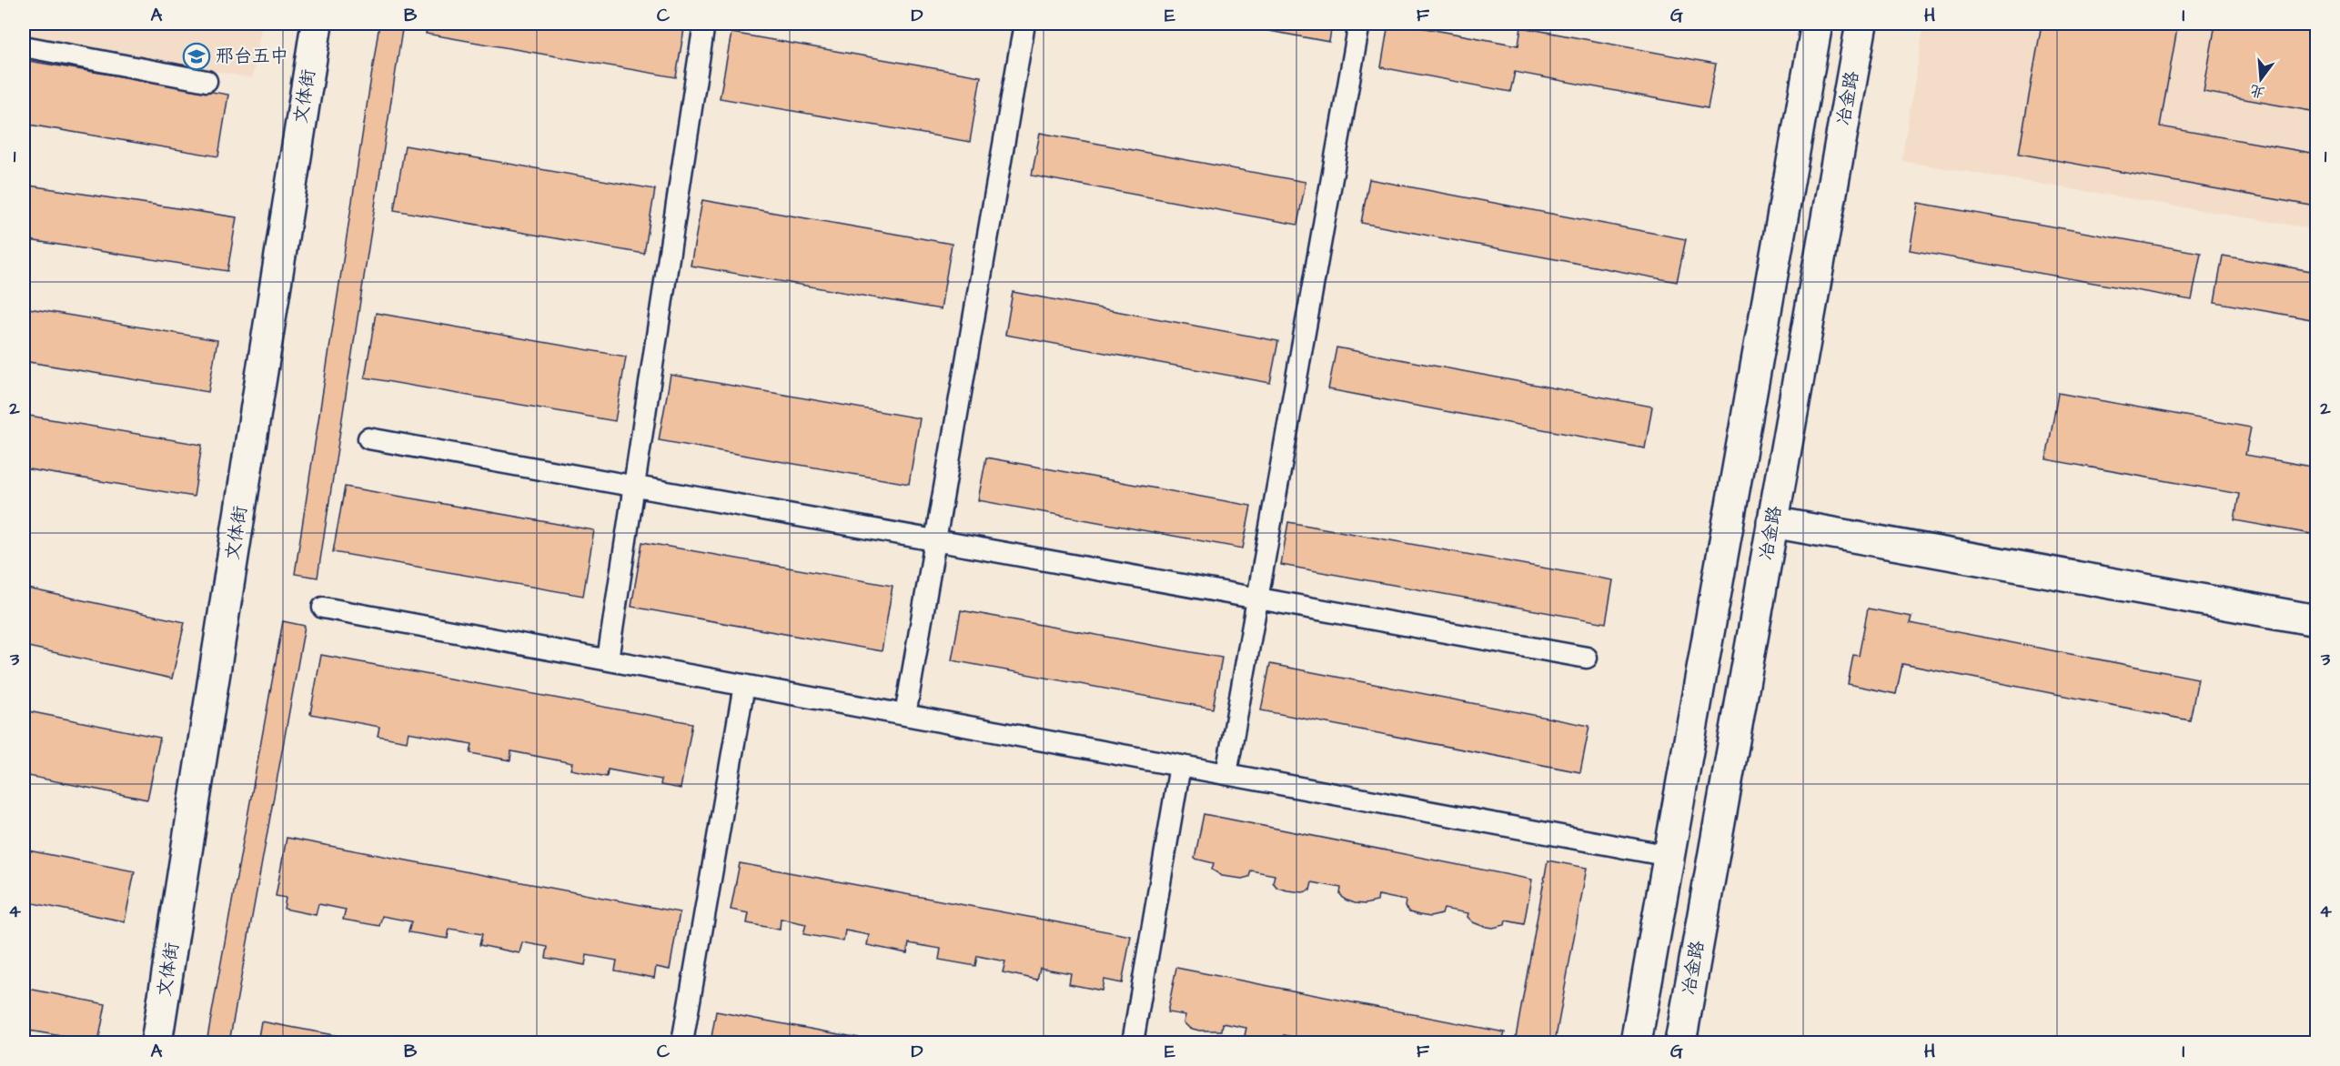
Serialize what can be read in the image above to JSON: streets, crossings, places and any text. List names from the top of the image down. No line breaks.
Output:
{"streets":{"street":["文体街","冶金路"]},"places":{"school or university":["邢台五中"]},"north":"bottom","grid":{"columns":["A","B","C","D","E","F","G","H","I"],"rows":["1","2","3","4"]}}
